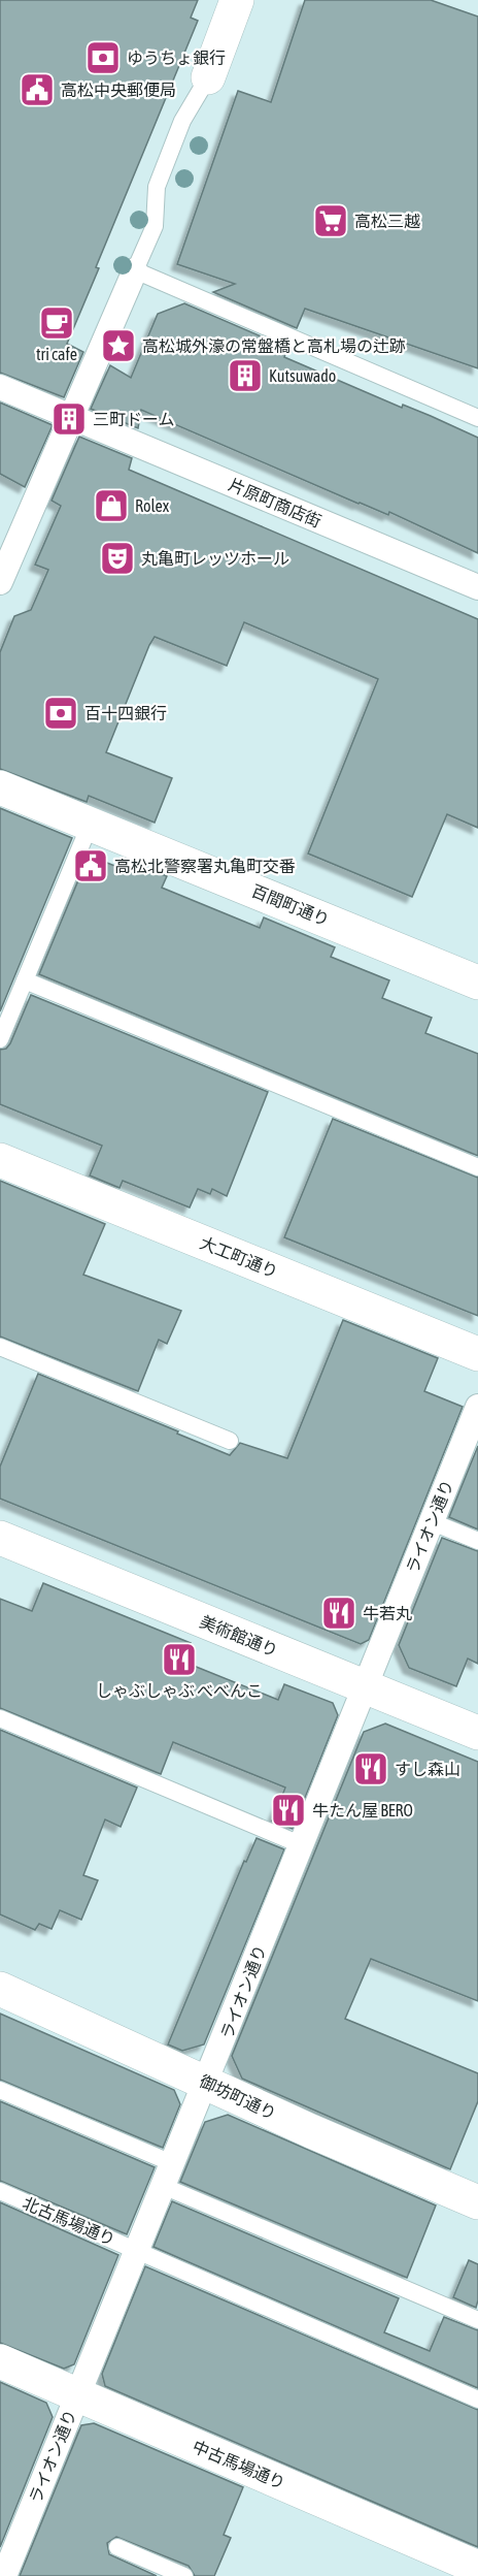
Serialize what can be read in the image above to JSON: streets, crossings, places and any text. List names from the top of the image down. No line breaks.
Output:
{"streets":{"street":["片原町商店街","百間町通り","大工町通り","ライオン通り","美術館通り","御坊町通り","中古馬場通り"],"lane":["北古馬場通り"]},"crossings":[["ライオン通り","美術館通り"],["ライオン通り","御坊町通り"],["ライオン通り","北古馬場通り"],["ライオン通り","中古馬場通り"]],"places":{"bank":["ゆうちょ銀行","百十四銀行"],"public building":["高松中央郵便局","高松北警察署丸亀町交番"],"supermarket":["高松三越"],"cafe":["tri cafe"],"place":["高松城外濠の常盤橋と高札場の辻跡"],"building":["Kutsuwado","三町ドーム"],"shop":["Rolex"],"theatre":["丸亀町レッツホール"],"restaurant":["牛若丸","しゃぶしゃぶ べべんこ","すし森山","牛たん屋 BERO"]}}
